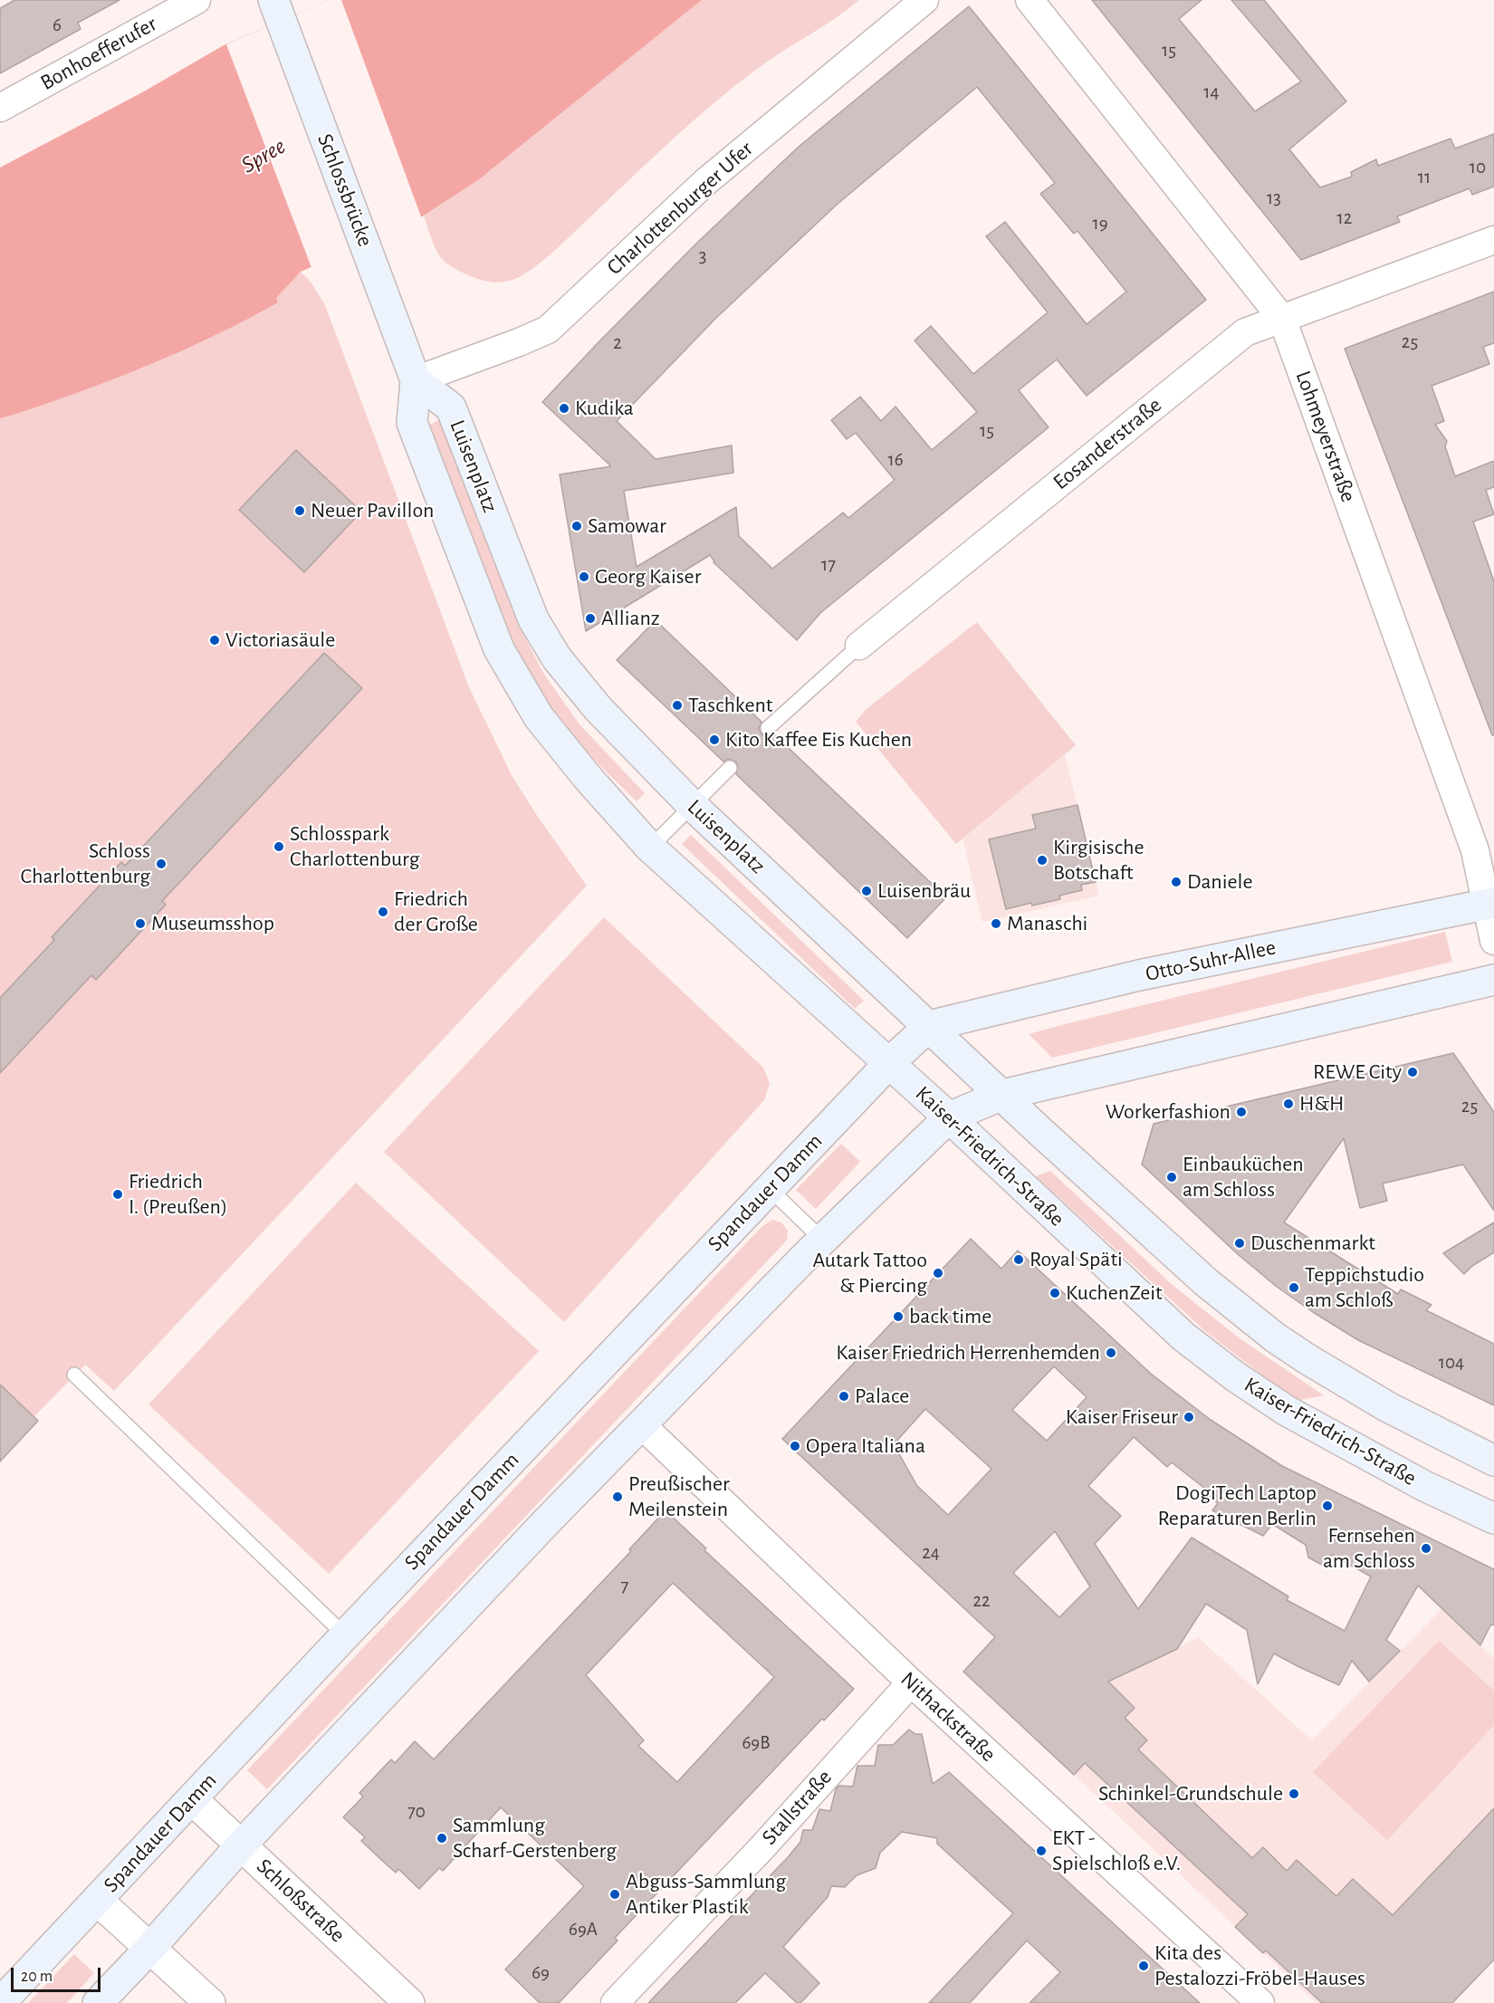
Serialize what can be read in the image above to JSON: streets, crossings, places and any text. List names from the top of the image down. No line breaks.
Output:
{"streets":{"main road":["Schlossbrücke","Luisenplatz","Otto-Suhr-Allee","Kaiser-Friedrich-Straße","Spandauer Damm"],"street":["Bonhoefferufer","Charlottenburger Ufer","Lohmeyerstraße","Eosanderstraße","Nithackstraße","Stallstraße","Schloßstraße"]},"crossings":[["Schlossbrücke","Charlottenburger Ufer"],["Schlossbrücke","Luisenplatz"],["Charlottenburger Ufer","Luisenplatz"],["Lohmeyerstraße","Eosanderstraße"],["Lohmeyerstraße","Otto-Suhr-Allee"],["Luisenplatz","Otto-Suhr-Allee"],["Luisenplatz","Kaiser-Friedrich-Straße"],["Luisenplatz","Spandauer Damm"],["Otto-Suhr-Allee","Spandauer Damm"],["Kaiser-Friedrich-Straße","Spandauer Damm"],["Spandauer Damm","Schloßstraße"],["Nithackstraße","Stallstraße"]],"water":["Spree"],"places":["Kudika","Neuer Pavillon","Samowar","Georg Kaiser","Allianz","Victoriasäule","Taschkent","Kito Kaffee Eis Kuchen","Schlosspark Charlottenburg","Kirgisische Botschaft","Schloss Charlottenburg","Daniele","Luisenbräu","Friedrich der Große","Museumsshop","Manaschi","REWE City","H&H","Workerfashion","Einbauküchen am Schloss","Friedrich I. (Preußen)","Duschenmarkt","Royal Späti","Autark Tattoo & Piercing","Teppichstudio am Schloß","KuchenZeit","back time","Kaiser Friedrich Herrenhemden","Palace","Kaiser Friseur","Opera Italiana","Preußischer Meilenstein","DogiTech Laptop Reparaturen Berlin","Fernsehen am Schloss","Schinkel-Grundschule","Sammlung Scharf-Gerstenberg","EKT - Spielschloß e.V.","Abguss-Sammlung Antiker Plastik","Kita des Pestalozzi-Fröbel-Hauses"],"house_numbers":["6","15","14","10","11","13","12","19","3","25","2","15","16","17","25","104","24","7","22","69B","70","69A","69"],"scale_bar":"20 m"}
